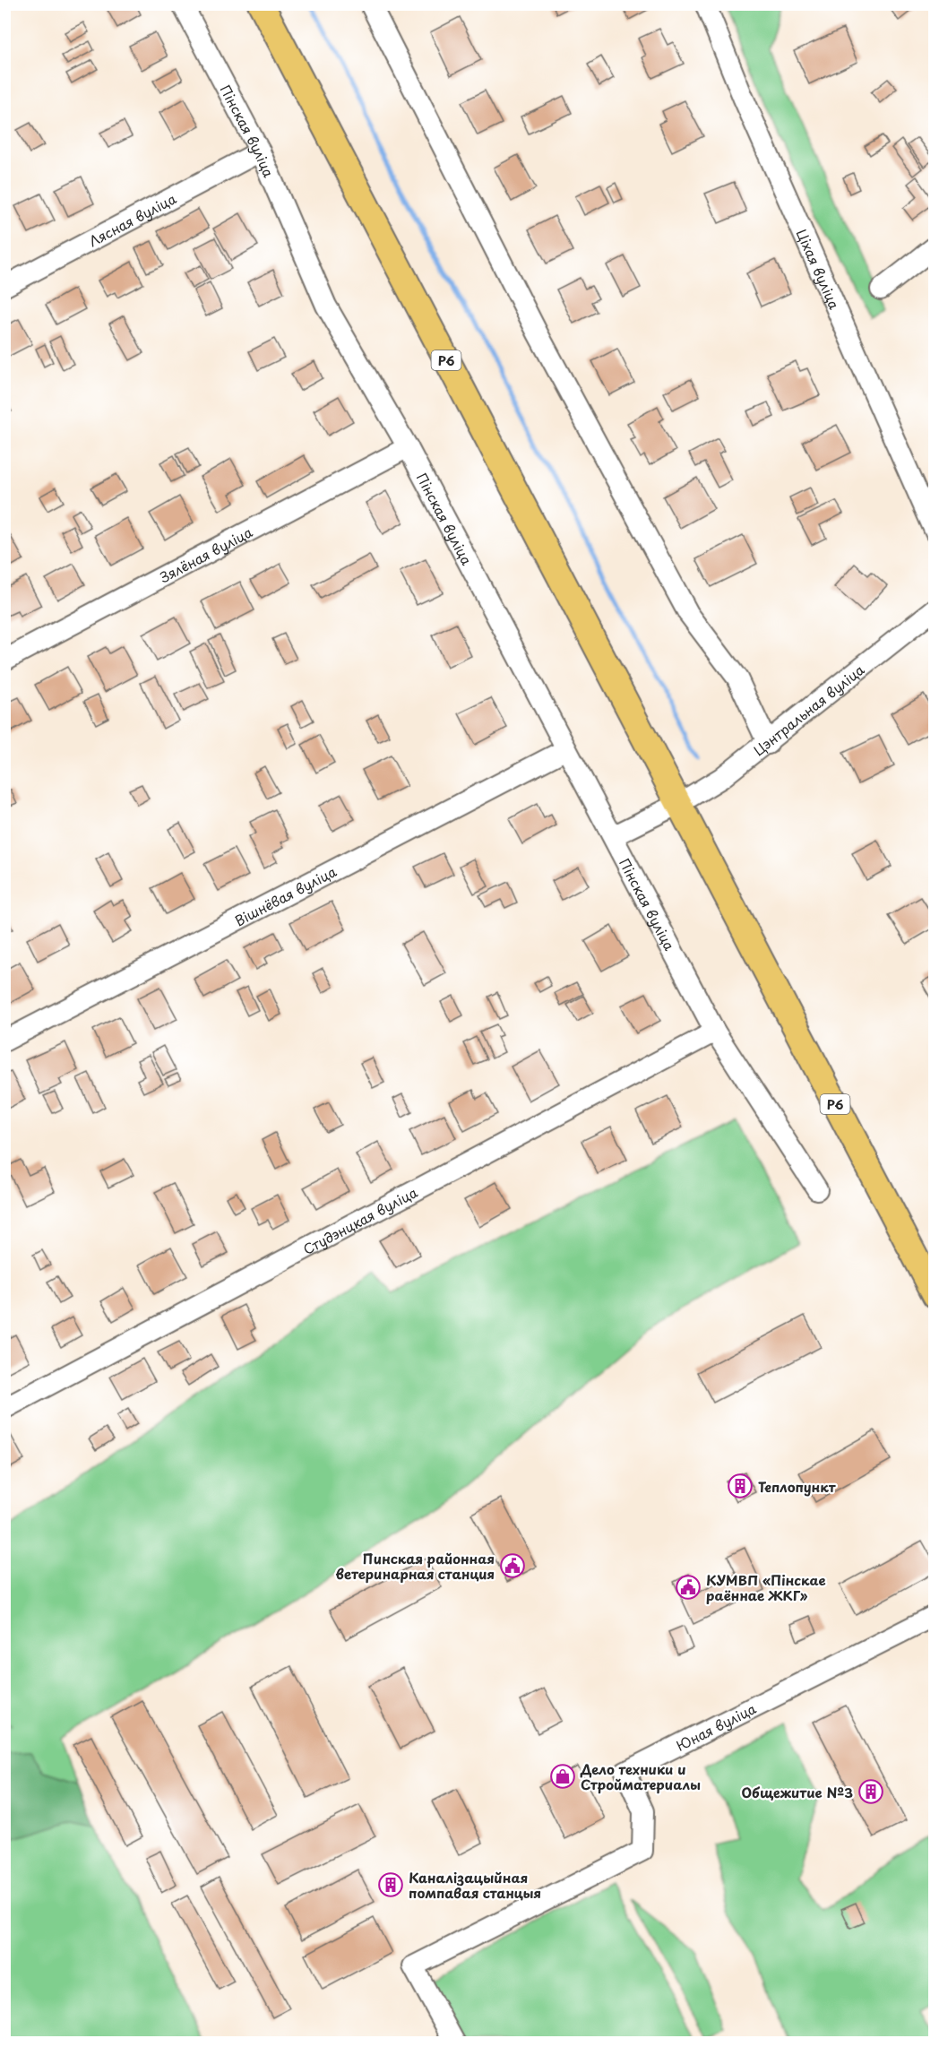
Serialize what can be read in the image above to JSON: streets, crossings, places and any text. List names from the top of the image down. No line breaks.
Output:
{"streets":{"main road":["Р6"],"street":["Пінская вуліца","Лясная вуліца","Ціхая вуліца","Зялёная вуліца","Цэнтральная вуліца","Вішнёвая вуліца","Студэнцкая вуліца","Юная вуліца"]},"crossings":[["Пінская вуліца","Лясная вуліца"],["Пінская вуліца","Зялёная вуліца"],["Пінская вуліца","Цэнтральная вуліца"],["Пінская вуліца","Вішнёвая вуліца"],["Пінская вуліца","Студэнцкая вуліца"],["Р6","Цэнтральная вуліца"]],"places":{"building":["Теплопункт","Общежитие №3","Каналізацыйная помпавая станцыя"],"public building":["Пинская районная ветеринарная станция","КУМВП «Пінскае раённае ЖКГ»"],"shop":["Дело техники и Стройматериалы"]}}
